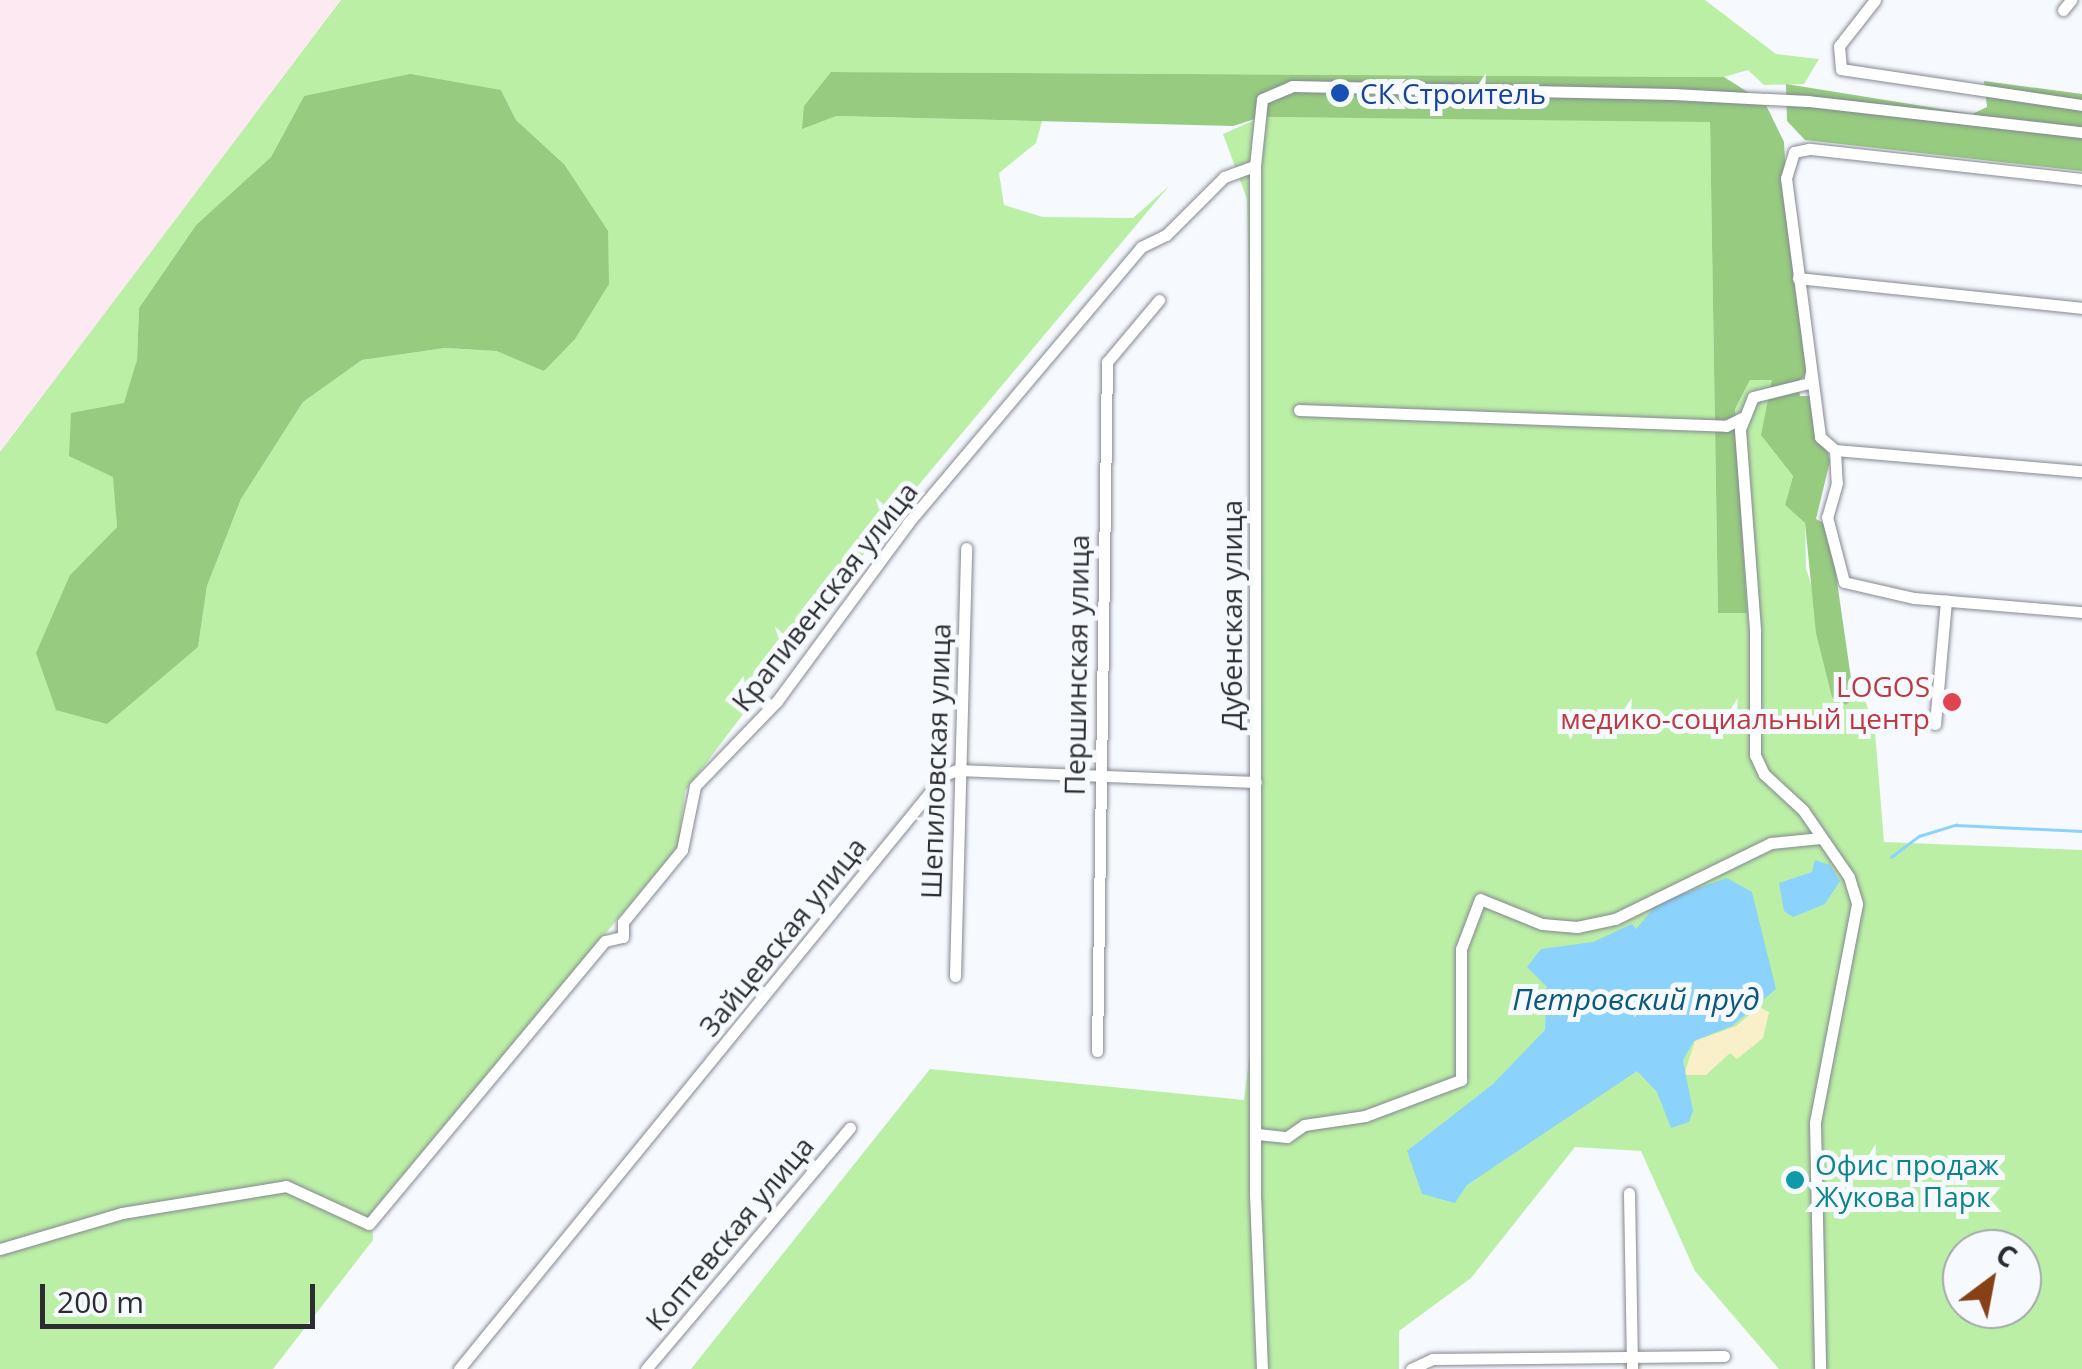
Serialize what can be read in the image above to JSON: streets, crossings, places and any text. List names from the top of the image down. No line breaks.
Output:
{"streets":{"street":["Крапивенская улица","Дубенская улица","Першинская улица","Шепиловская улица","Зайцевская улица","Коптевская улица"]},"crossings":[["Крапивенская улица","Дубенская улица"],["Шепиловская улица","Зайцевская улица"]],"water":["Петровский пруд"],"places":["СК Строитель","LOGOS медико-социальный центр","Офис продаж Жукова Парк"],"scale_bar":"200 m","north":"top right"}
